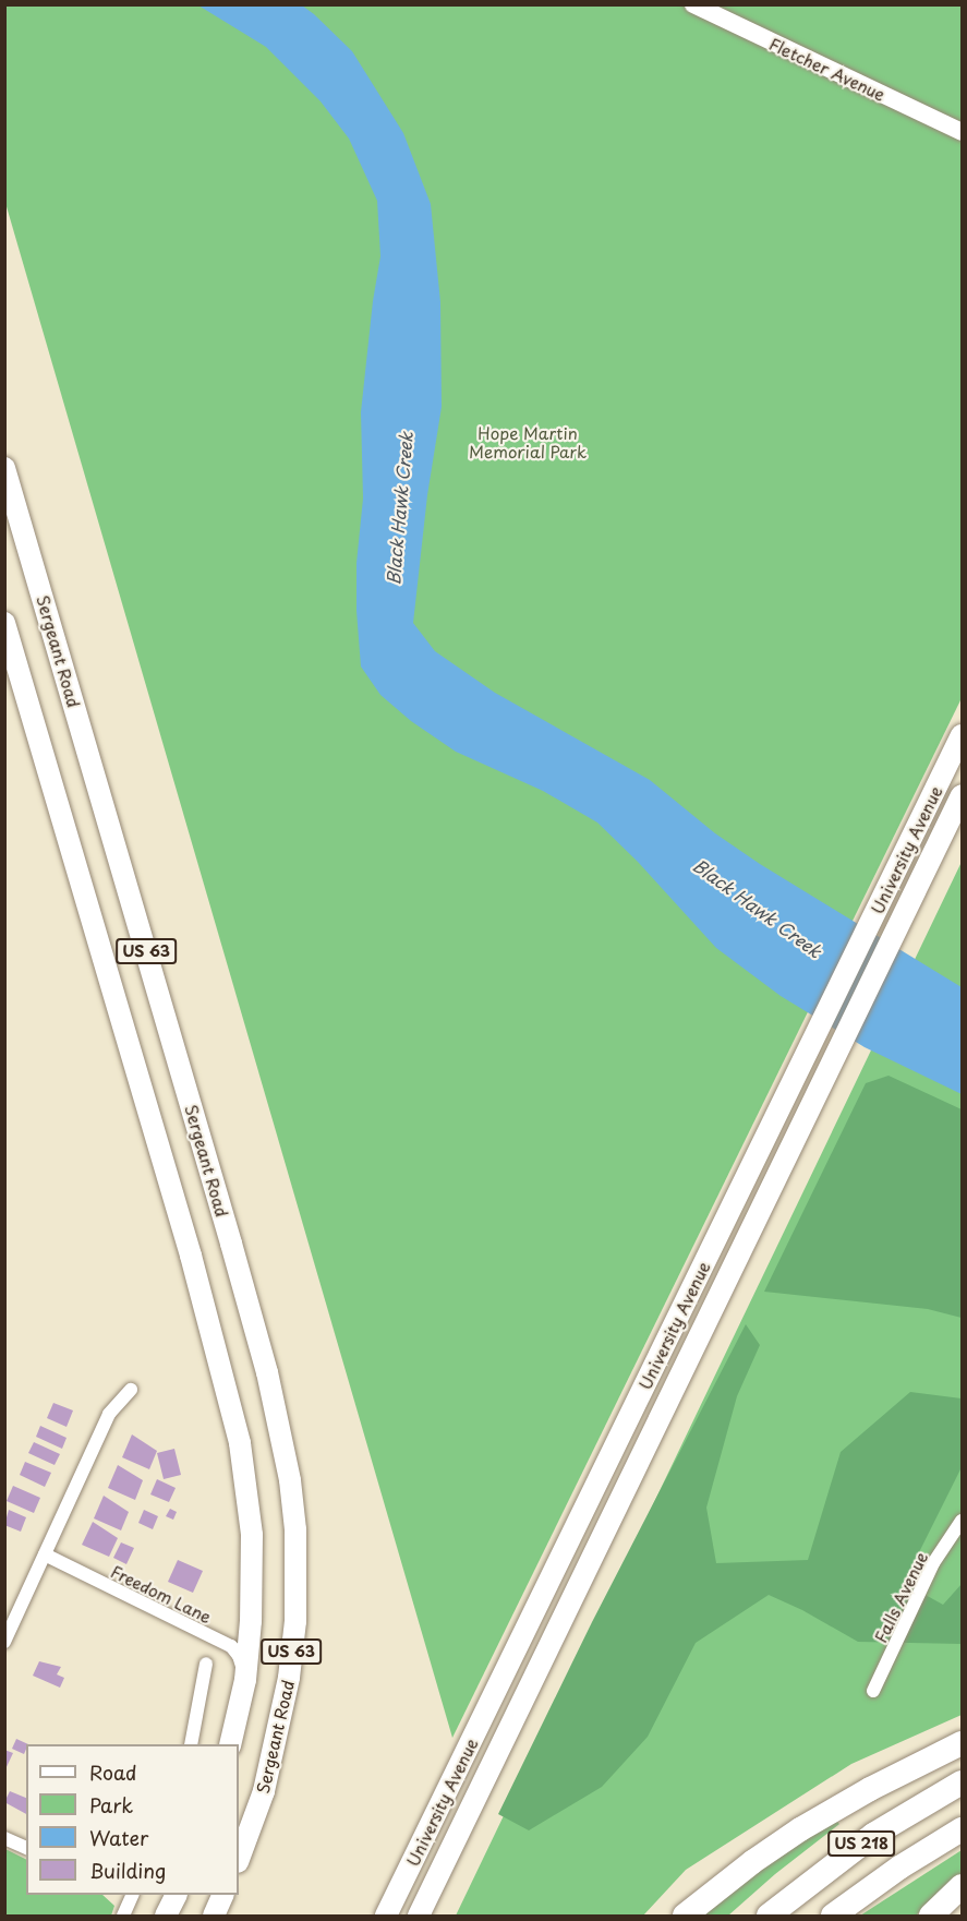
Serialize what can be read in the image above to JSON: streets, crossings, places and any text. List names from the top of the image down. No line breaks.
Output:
{"streets":{"highway":["US 218"],"main road":["Fletcher Avenue","Sergeant Road","University Avenue","US 63"],"street":["Freedom Lane","Falls Avenue"]},"crossings":[["US 63","Freedom Lane"]],"water":["Black Hawk Creek"],"parks":["Hope Martin Memorial Park"],"legend":["Road","Park","Water","Building"]}
